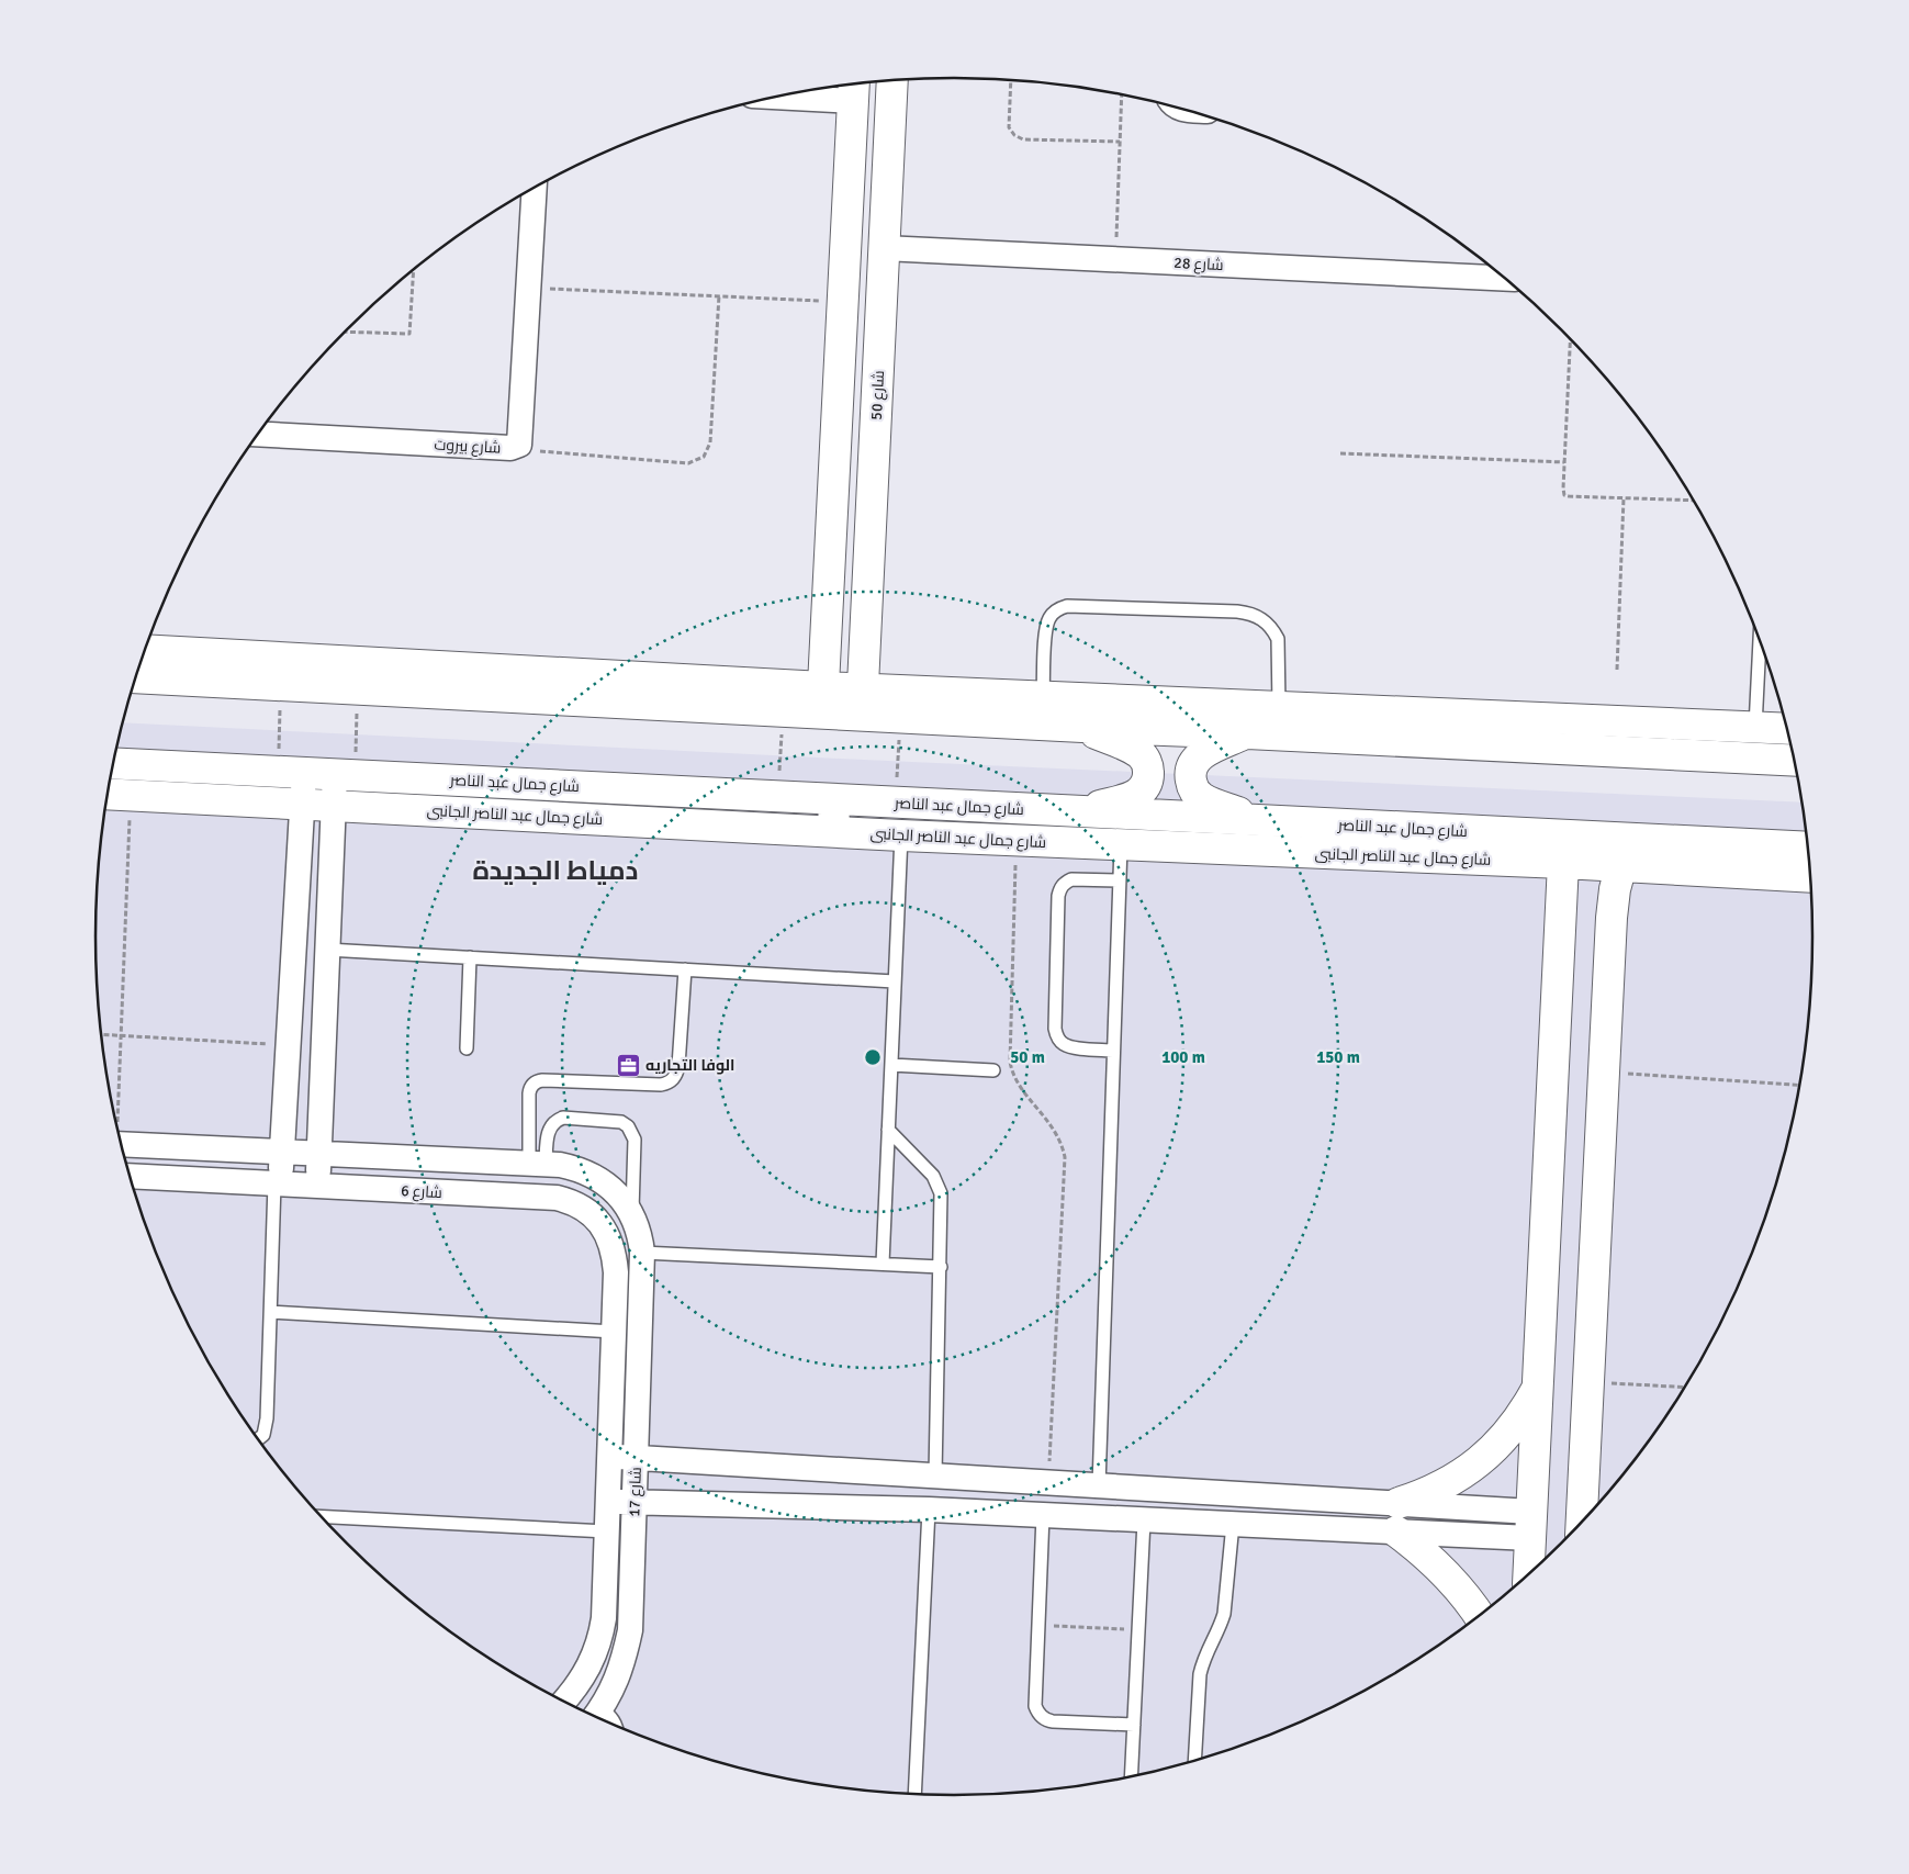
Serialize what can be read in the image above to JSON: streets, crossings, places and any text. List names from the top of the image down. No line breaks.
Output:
{"streets":{"main road":["شارع 50","شارع جمال عبد الناصر","شارع جمال عبد الناصر الجانبى"],"street":["شارع 28","شارع بيروت","شارع 6","شارع 17"]},"crossings":[["شارع 28","شارع 50"],["شارع جمال عبد الناصر","شارع جمال عبد الناصر الجانبى"],["شارع 6","شارع 17"]],"districts":["دمياط الجديدة"],"places":{"office":["الوفا التجاريه"]},"rings":["50 m","100 m","150 m"]}
